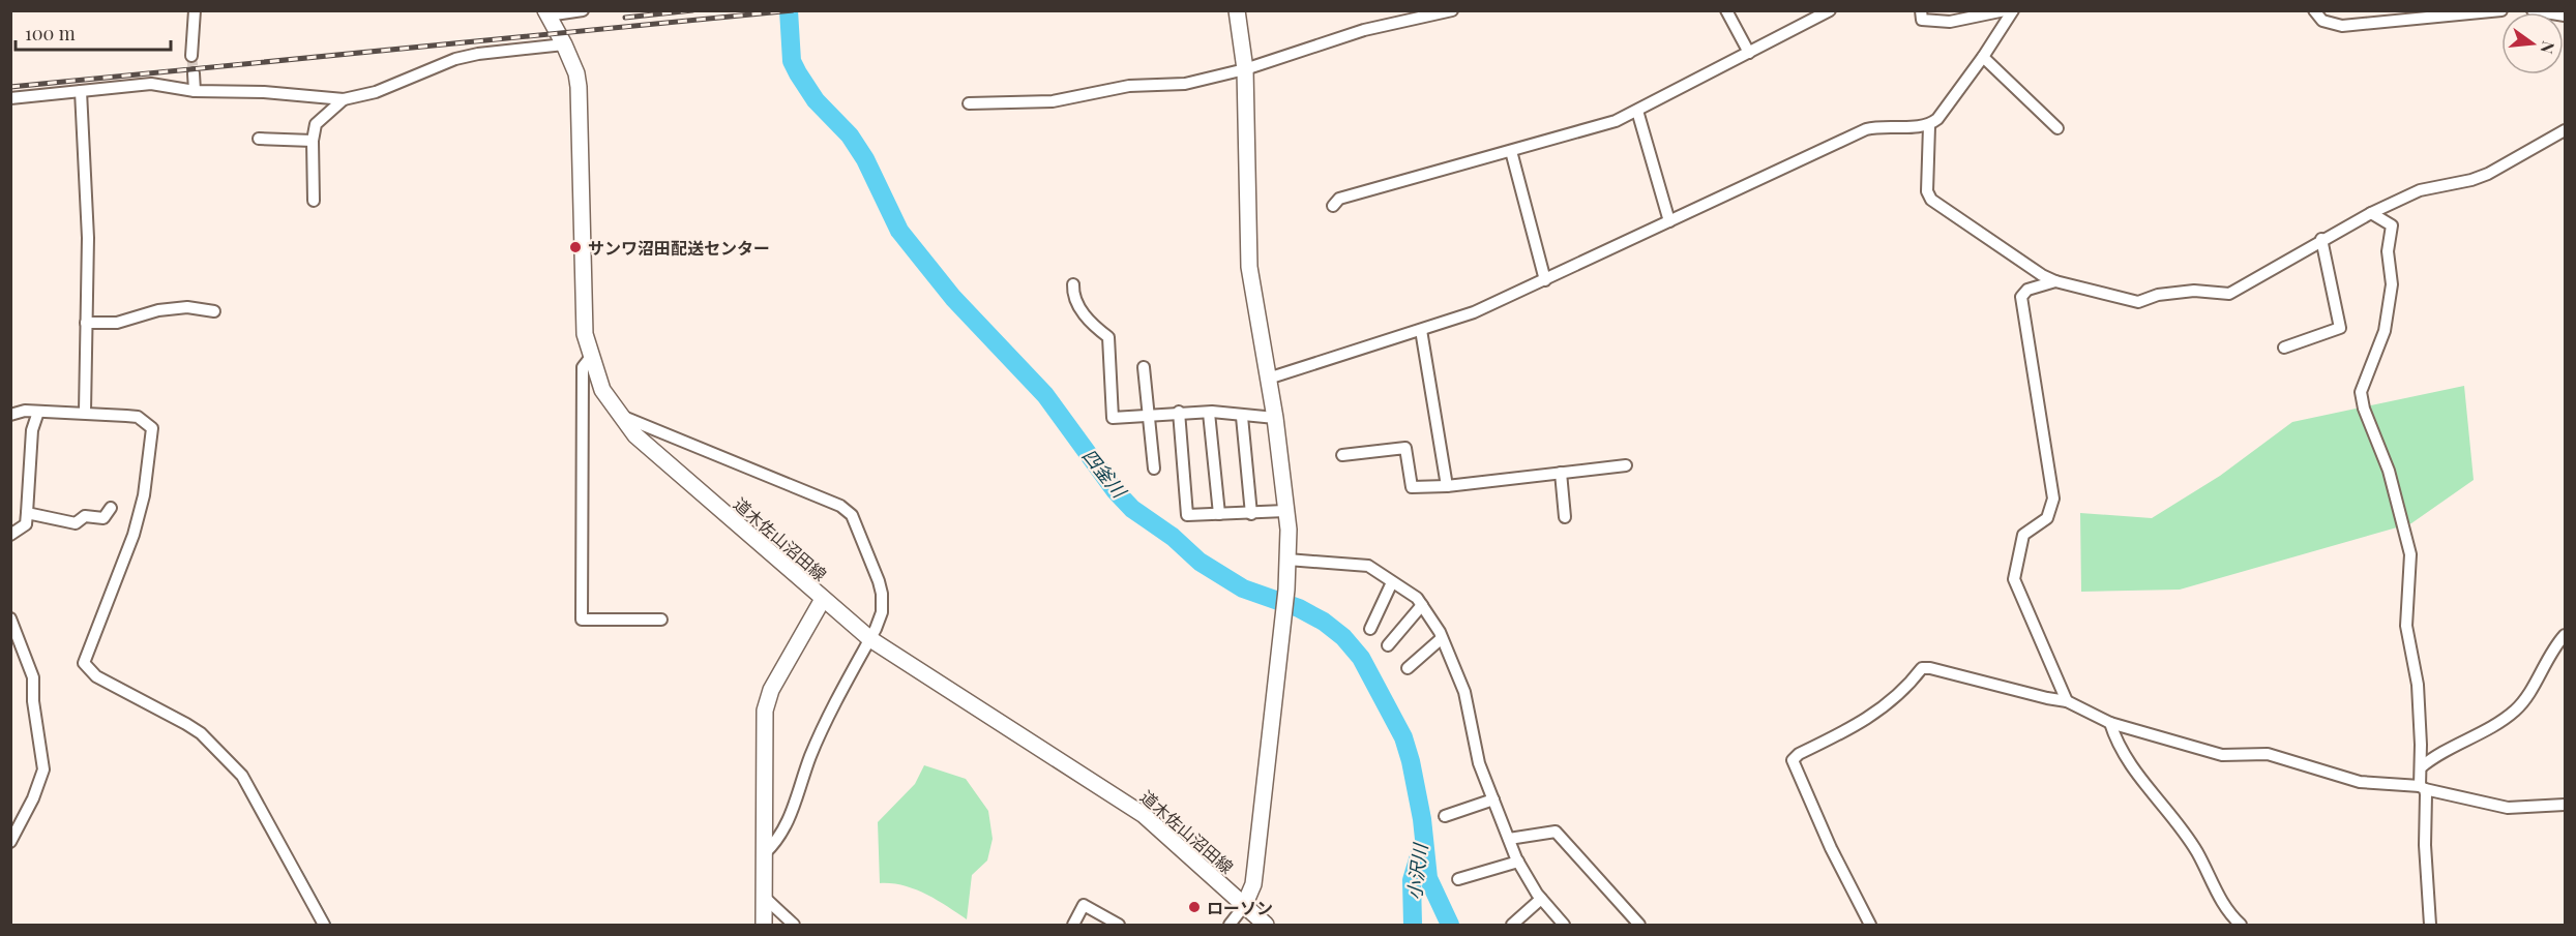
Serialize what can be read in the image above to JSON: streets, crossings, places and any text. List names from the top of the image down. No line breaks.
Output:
{"streets":{"street":["道木佐山沼田線"]},"water":["四釜川","小沢川"],"places":["サンワ沼田配送センター","ローソン"],"scale_bar":"100 m","north":"right"}
